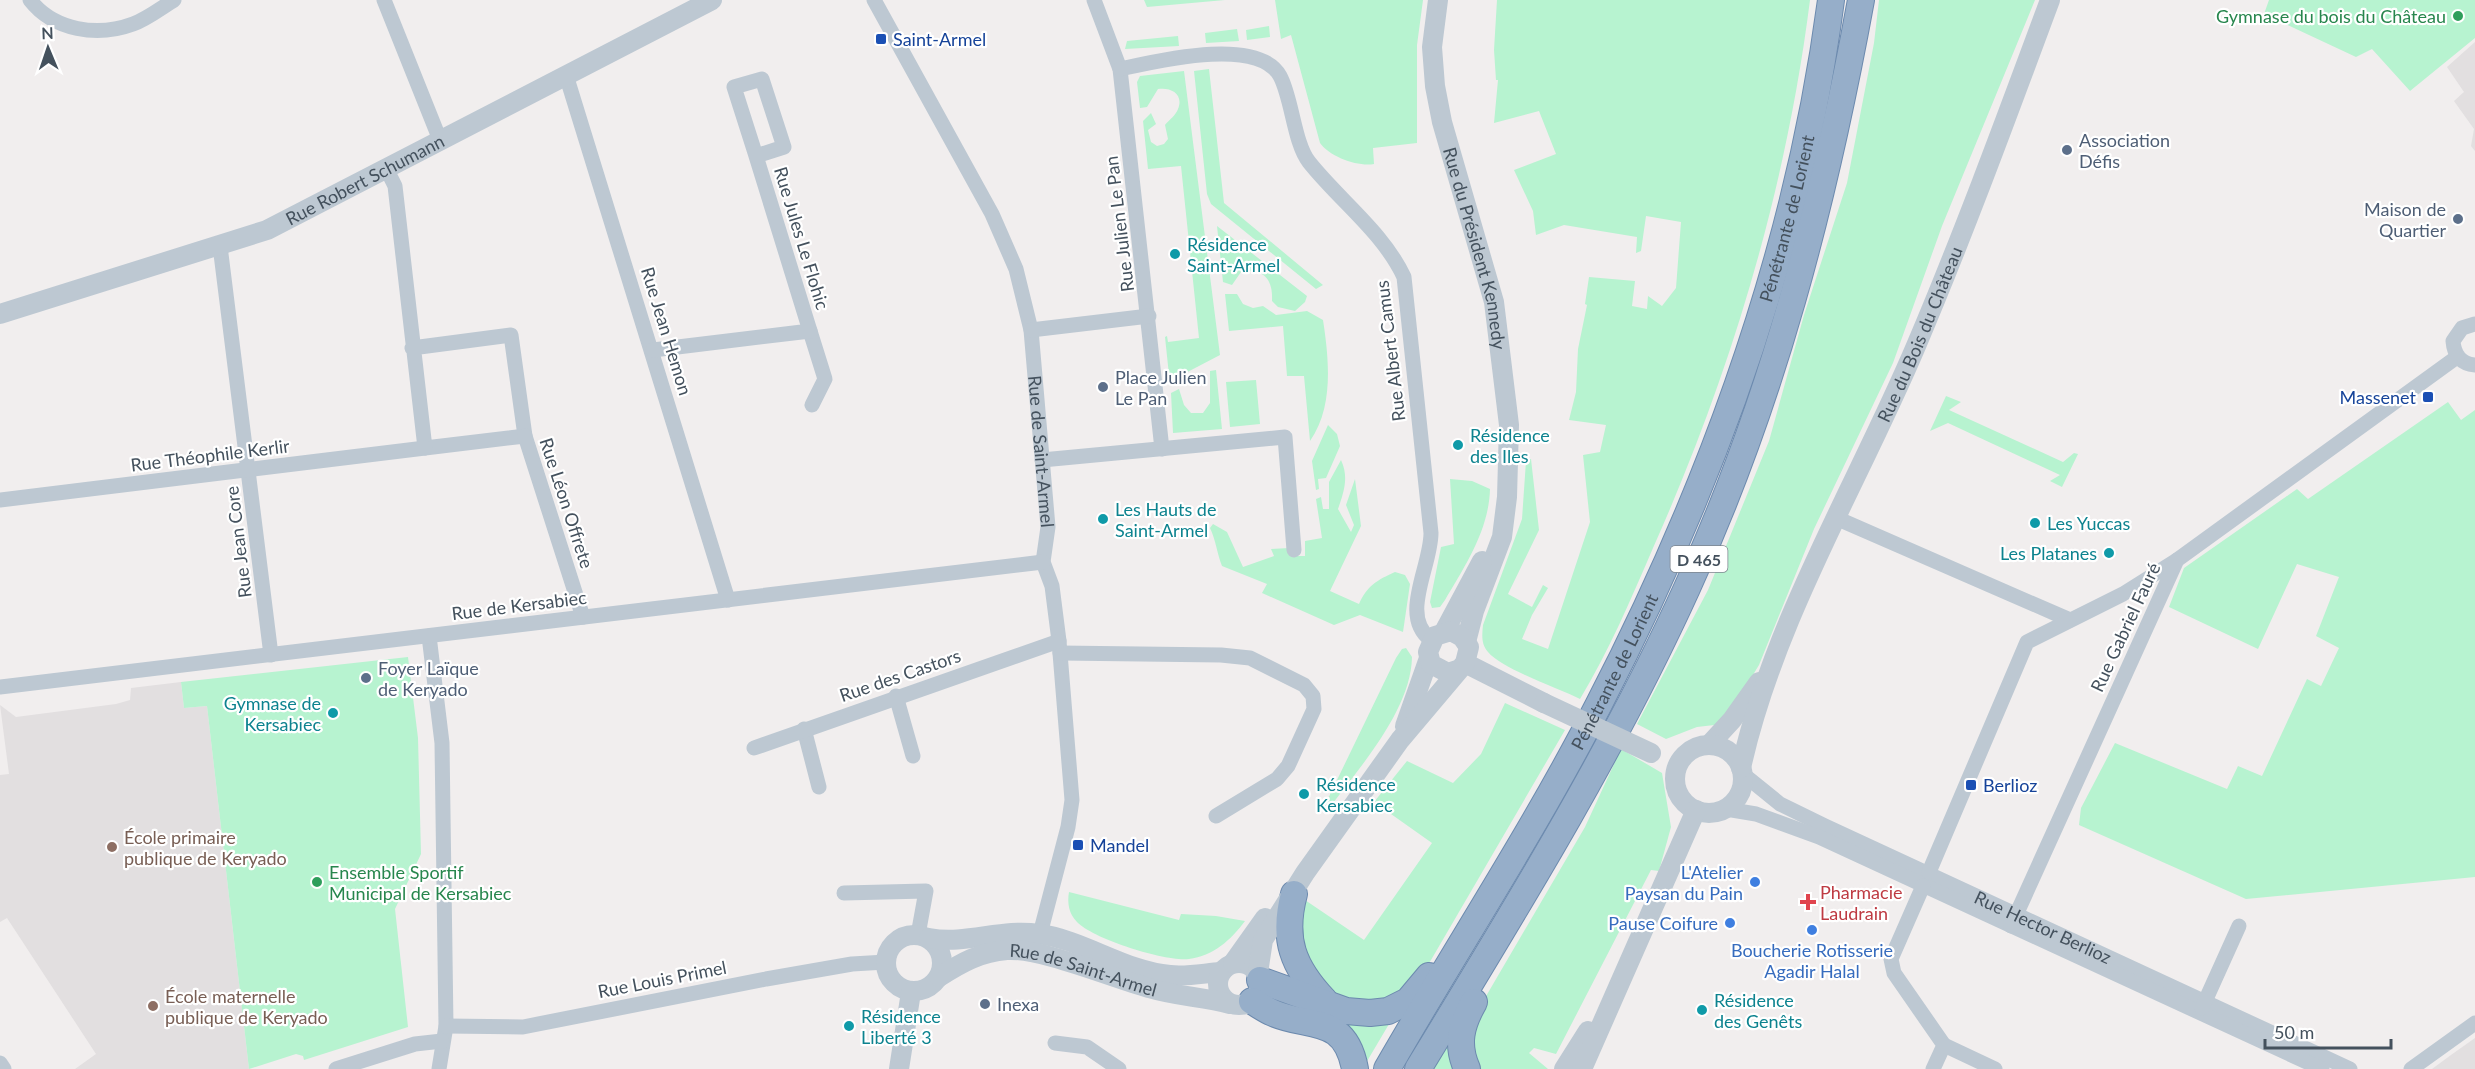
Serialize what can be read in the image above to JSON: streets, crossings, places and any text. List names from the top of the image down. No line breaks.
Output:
{"streets":{"highway":["Pénétrante de Lorient","D 465"],"street":["Rue Robert Schumann","Rue Julien Le Pan","Rue Jules Le Flohic","Rue du Président Kennedy","Rue Jean Hemon","Rue du Bois du Château","Rue Albert Camus","Rue de Saint-Armel","Rue Théophile Kerlir","Rue Léon Offrete","Rue Jean Core","Rue de Kersabiec","Rue Gabriel Fauré","Rue des Castors","Rue Hector Berlioz","Rue Louis Primel"]},"crossings":[["Rue Robert Schumann","Rue Jean Hemon"],["Rue Robert Schumann","Rue Jean Core"],["Rue Julien Le Pan","Rue Albert Camus"],["Rue Jules Le Flohic","Rue Jean Hemon"],["Rue du Président Kennedy","Rue Albert Camus"],["Rue du Président Kennedy","Rue de Saint-Armel"],["Rue Jean Hemon","Rue de Kersabiec"],["Rue du Bois du Château","Rue Hector Berlioz"],["Rue de Saint-Armel","Rue de Kersabiec"],["Rue de Saint-Armel","Rue des Castors"],["Rue de Saint-Armel","Rue Louis Primel"],["Rue Théophile Kerlir","Rue Léon Offrete"],["Rue Théophile Kerlir","Rue Jean Core"],["Rue Léon Offrete","Rue de Kersabiec"],["Rue Jean Core","Rue de Kersabiec"],["Rue Gabriel Fauré","Rue Hector Berlioz"]],"places":{"other":["Gymnase du bois du Château","Association Défis","Maison de Quartier","Résidence Saint-Armel","Place Julien Le Pan","Résidence des Iles","Les Hauts de Saint-Armel","Les Yuccas","Les Platanes","Foyer Laïque de Keryado","Gymnase de Kersabiec","Résidence Kersabiec","École primaire publique de Keryado","Ensemble Sportif Municipal de Kersabiec","L'Atelier Paysan du Pain","Pause Coifure","Boucherie Rotisserie Agadir Halal","Inexa","École maternelle publique de Keryado","Résidence des Genêts","Résidence Liberté 3"],"transit":["Saint-Armel","Massenet","Berlioz","Mandel"],"health":["Pharmacie Laudrain"]},"scale_bar":"50 m","north":"top"}
